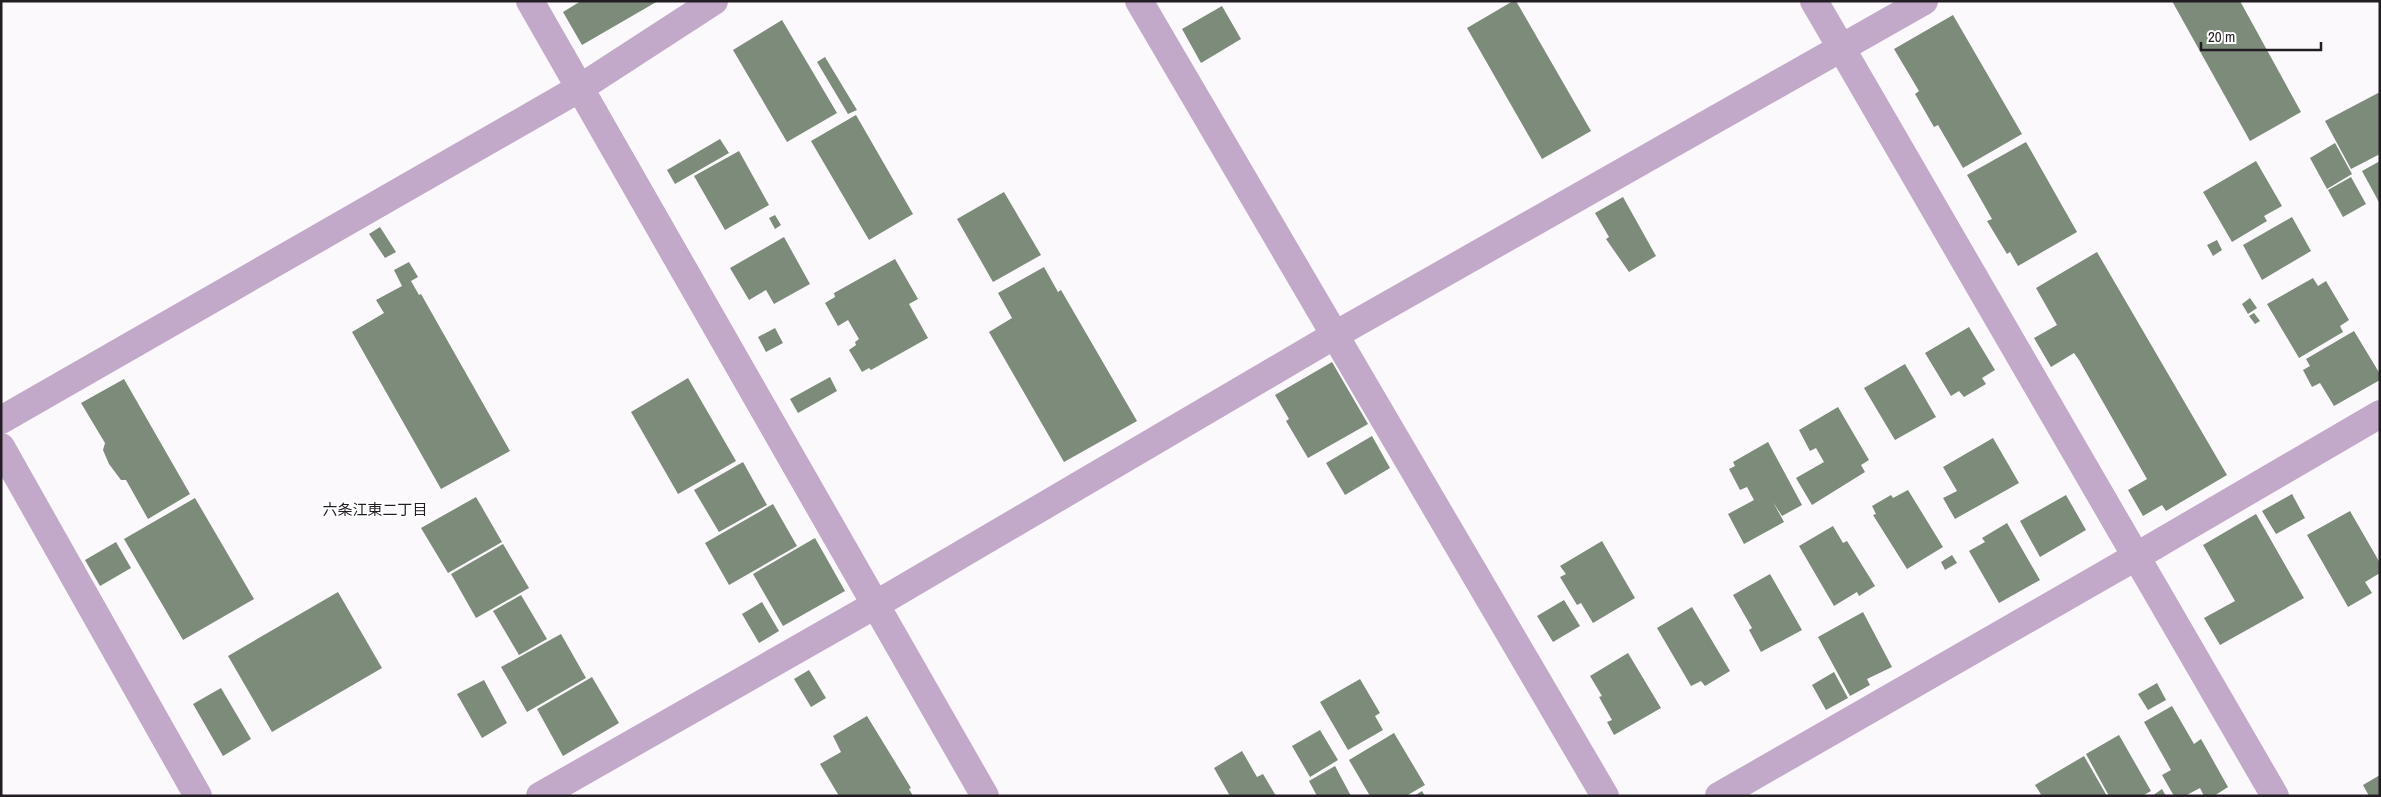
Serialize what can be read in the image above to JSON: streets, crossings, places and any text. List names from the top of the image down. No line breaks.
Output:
{"districts":["六条江東二丁目"],"scale_bar":"20 m"}
